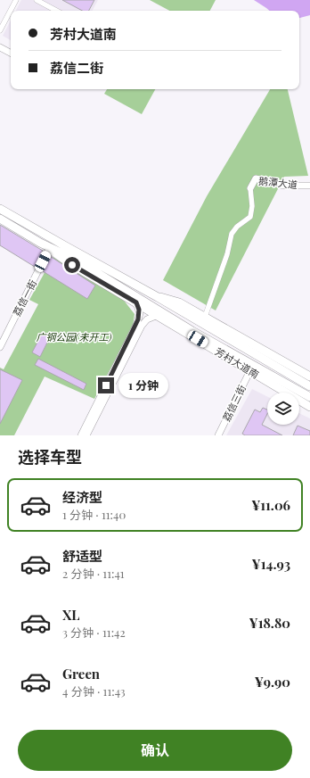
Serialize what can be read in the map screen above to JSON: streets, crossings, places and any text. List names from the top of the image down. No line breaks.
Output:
{"streets":{"main road":["芳村大道南"],"street":["鹅潭大道","荔信一街","荔信三街"]},"crossings":[["荔信一街","芳村大道南"],["芳村大道南","荔信三街"]],"parks":["广钢公园(未开工)"],"page":{"banner":["芳村大道南","荔信二街"],"bubble":"1 分钟","heading":"选择车型","list":[{"name":"经济型","note":"1 分钟 · 11:40","value":"¥11.06"},{"name":"舒适型","note":"2 分钟 · 11:41","value":"¥14.93"},{"name":"XL","note":"3 分钟 · 11:42","value":"¥18.80"},{"name":"Green","note":"4 分钟 · 11:43","value":"¥9.90"}],"buttons":"确认"}}
